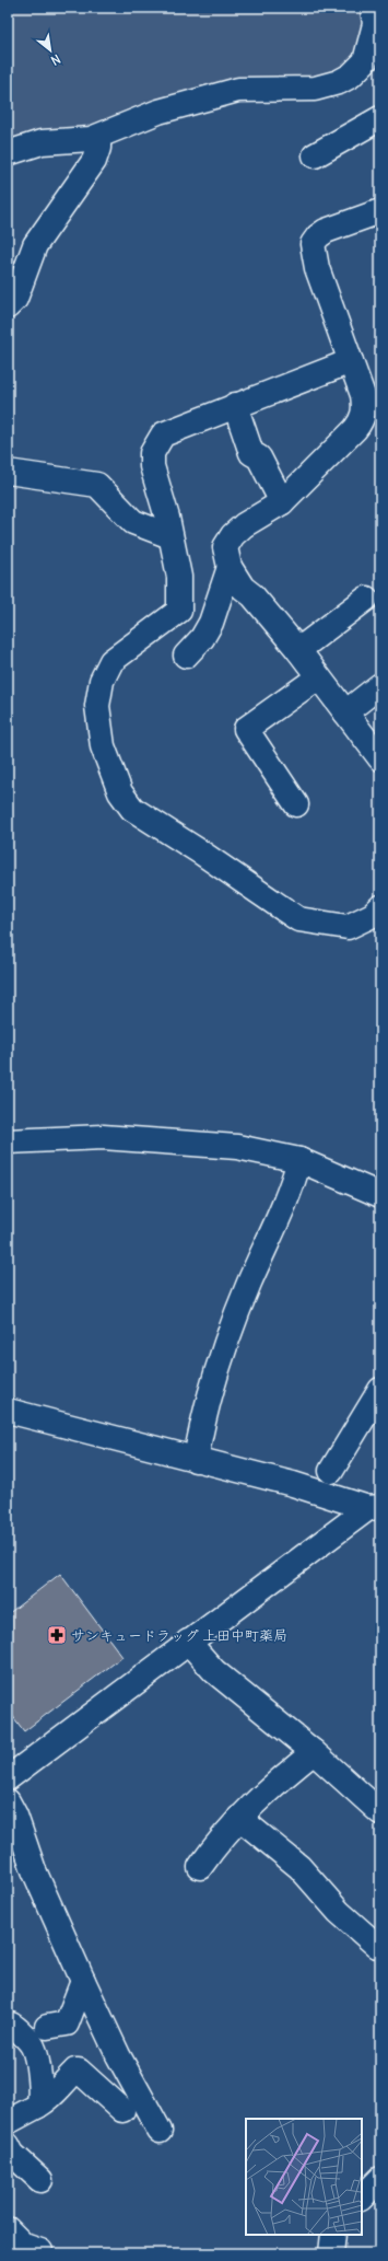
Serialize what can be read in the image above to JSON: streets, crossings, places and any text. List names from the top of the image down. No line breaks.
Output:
{"places":{"pharmacy":["サンキュードラッグ 上田中町薬局"]},"north":"bottom right"}
